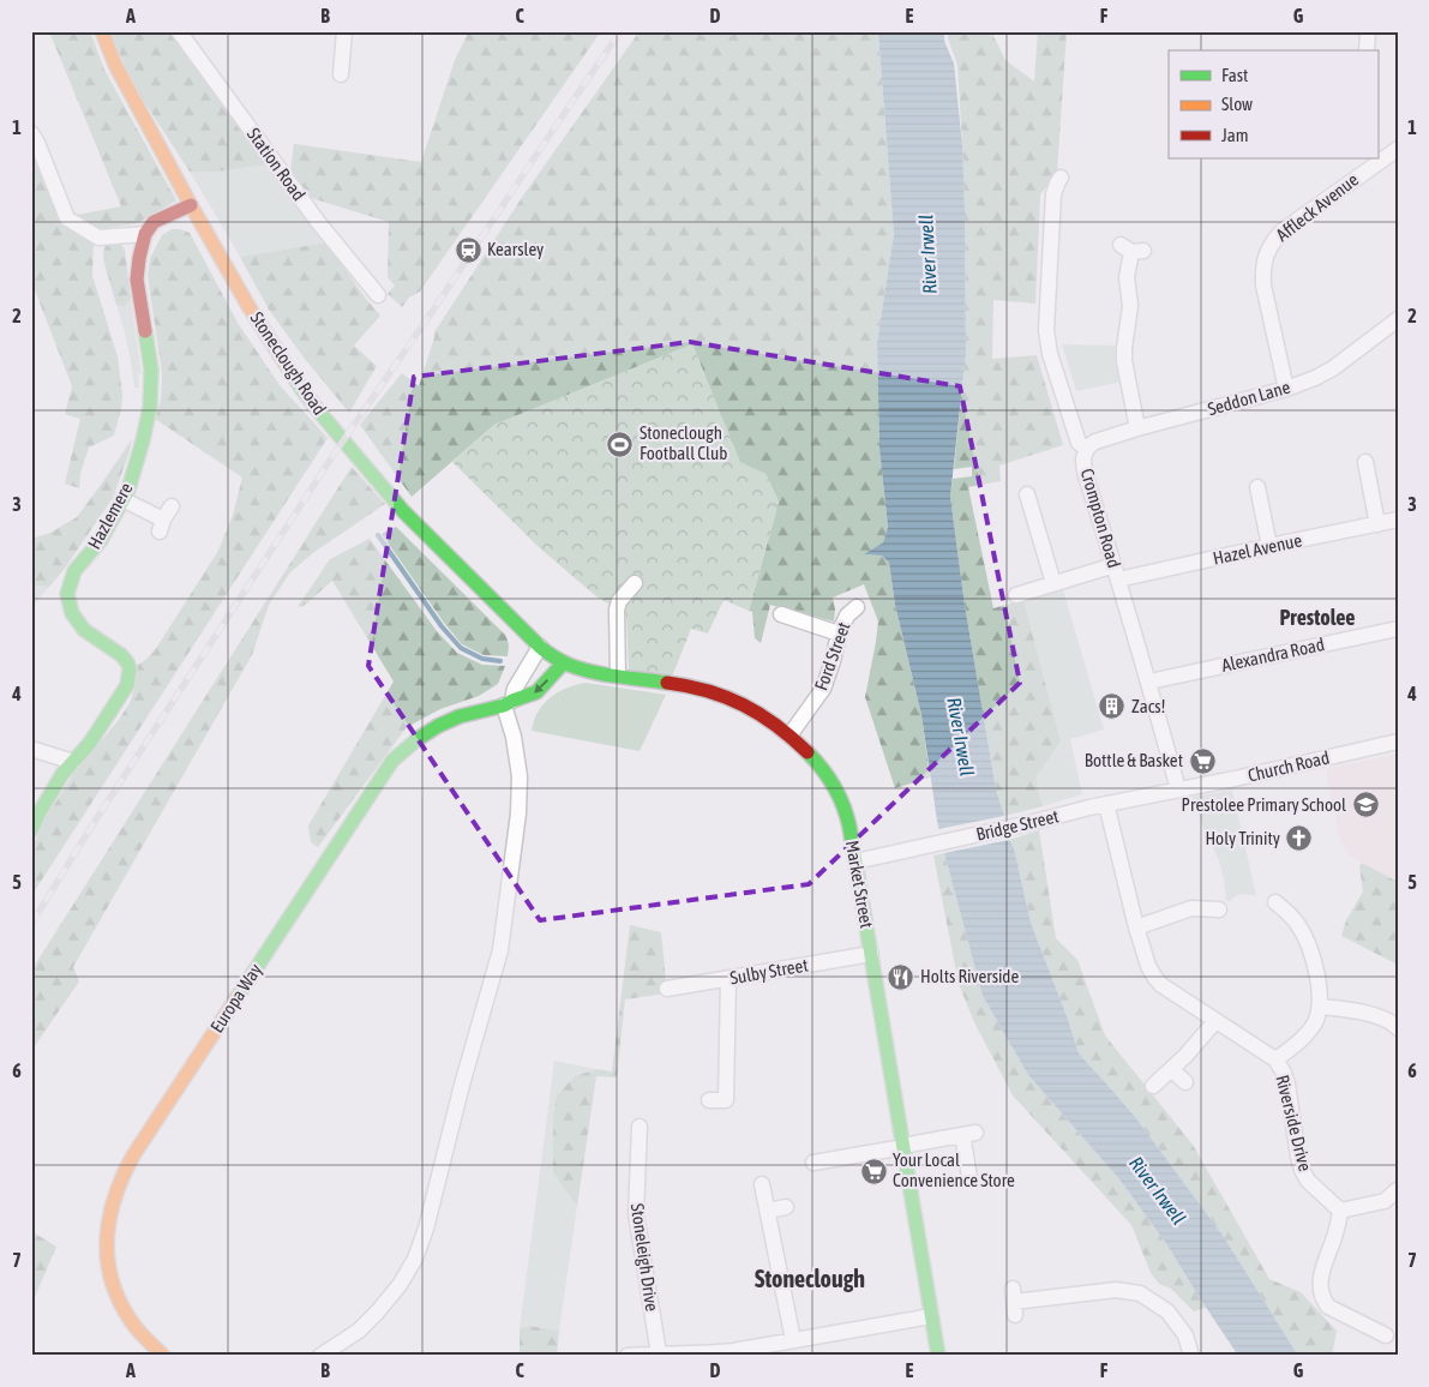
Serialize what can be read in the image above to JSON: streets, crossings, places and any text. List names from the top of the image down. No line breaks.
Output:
{"streets":{"main road":["Stoneclough Road","Hazlemere","Market Street","Europa Way"],"street":["Station Road","Affleck Avenue","Seddon Lane","Crompton Road","Hazel Avenue","Alexandra Road","Ford Street","Church Road","Bridge Street","Sulby Street","Riverside Drive","Stoneleigh Drive"]},"crossings":[["Affleck Avenue","Seddon Lane"],["Stoneclough Road","Market Street"],["Seddon Lane","Crompton Road"],["Crompton Road","Hazel Avenue"],["Crompton Road","Alexandra Road"],["Crompton Road","Church Road"],["Crompton Road","Bridge Street"],["Ford Street","Market Street"],["Church Road","Bridge Street"],["Bridge Street","Market Street"],["Bridge Street","Riverside Drive"],["Market Street","Sulby Street"],["Market Street","Europa Way"]],"districts":["Prestolee","Stoneclough"],"water":["River Irwell"],"places":{"station":["Kearsley"],"sports":["Stoneclough Football Club"],"building":["Zacs!"],"supermarket":["Bottle & Basket","Your Local Convenience Store"],"school or university":["Prestolee Primary School"],"church":["Holy Trinity"],"restaurant":["Holts Riverside"]},"legend":["Fast","Slow","Jam"],"grid":{"columns":["A","B","C","D","E","F","G"],"rows":["1","2","3","4","5","6","7"]}}
